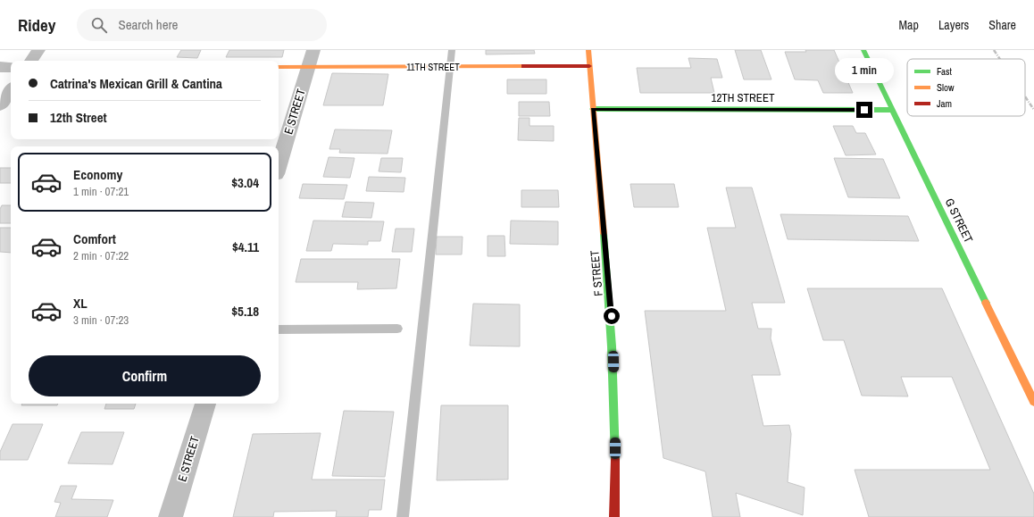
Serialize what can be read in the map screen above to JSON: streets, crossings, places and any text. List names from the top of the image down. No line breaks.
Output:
{"streets":{"street":["11TH STREET","12TH STREET","E STREET","G STREET","F STREET"]},"crossings":[["11TH STREET","E STREET"],["11TH STREET","F STREET"],["12TH STREET","G STREET"],["12TH STREET","F STREET"]],"legend":["Fast","Slow","Jam"],"page":{"header":"Ridey","search":"Search here","nav":["Map","Layers","Share"],"bubble":"1 min","banner":["Catrina's Mexican Grill & Cantina","12th Street"],"list":[{"name":"Economy","note":"1 min · 07:21","value":"$3.04"},{"name":"Comfort","note":"2 min · 07:22","value":"$4.11"},{"name":"XL","note":"3 min · 07:23","value":"$5.18"}],"buttons":"Confirm"}}
